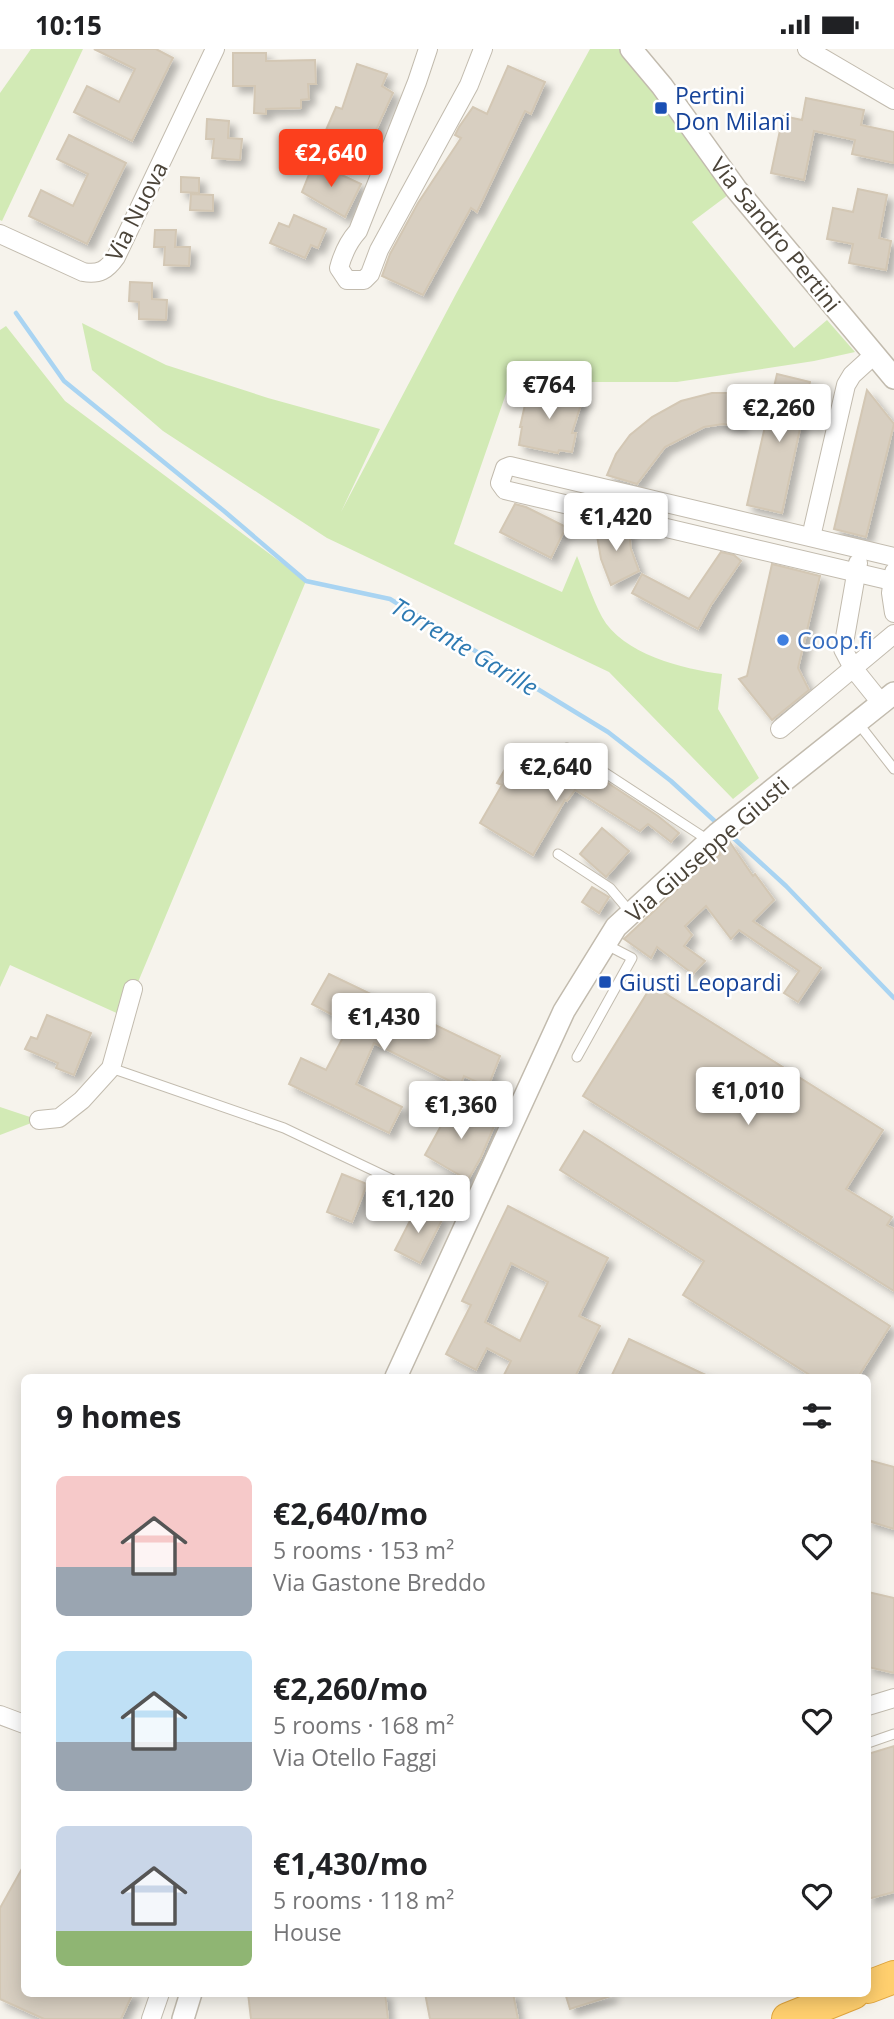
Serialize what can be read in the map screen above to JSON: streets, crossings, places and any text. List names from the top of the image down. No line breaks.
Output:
{"streets":{"street":["Via Nuova","Via Sandro Pertini","Via Giuseppe Giusti"]},"water":["Torrente Garille"],"places":{"transit":["Pertini Don Milani","Giusti Leopardi"],"other":["Coop.fi"]},"page":{"status":"10:15","price":["€2,640","€764","€2,260","€1,420","€2,640","€1,430","€1,010","€1,360","€1,120"],"heading":"9 homes","list":[{"name":"€2,640/mo","note":"5 rooms · 153 m² · Via Gastone Breddo"},{"name":"€2,260/mo","note":"5 rooms · 168 m² · Via Otello Faggi"},{"name":"€1,430/mo","note":"5 rooms · 118 m² · House"}]}}
